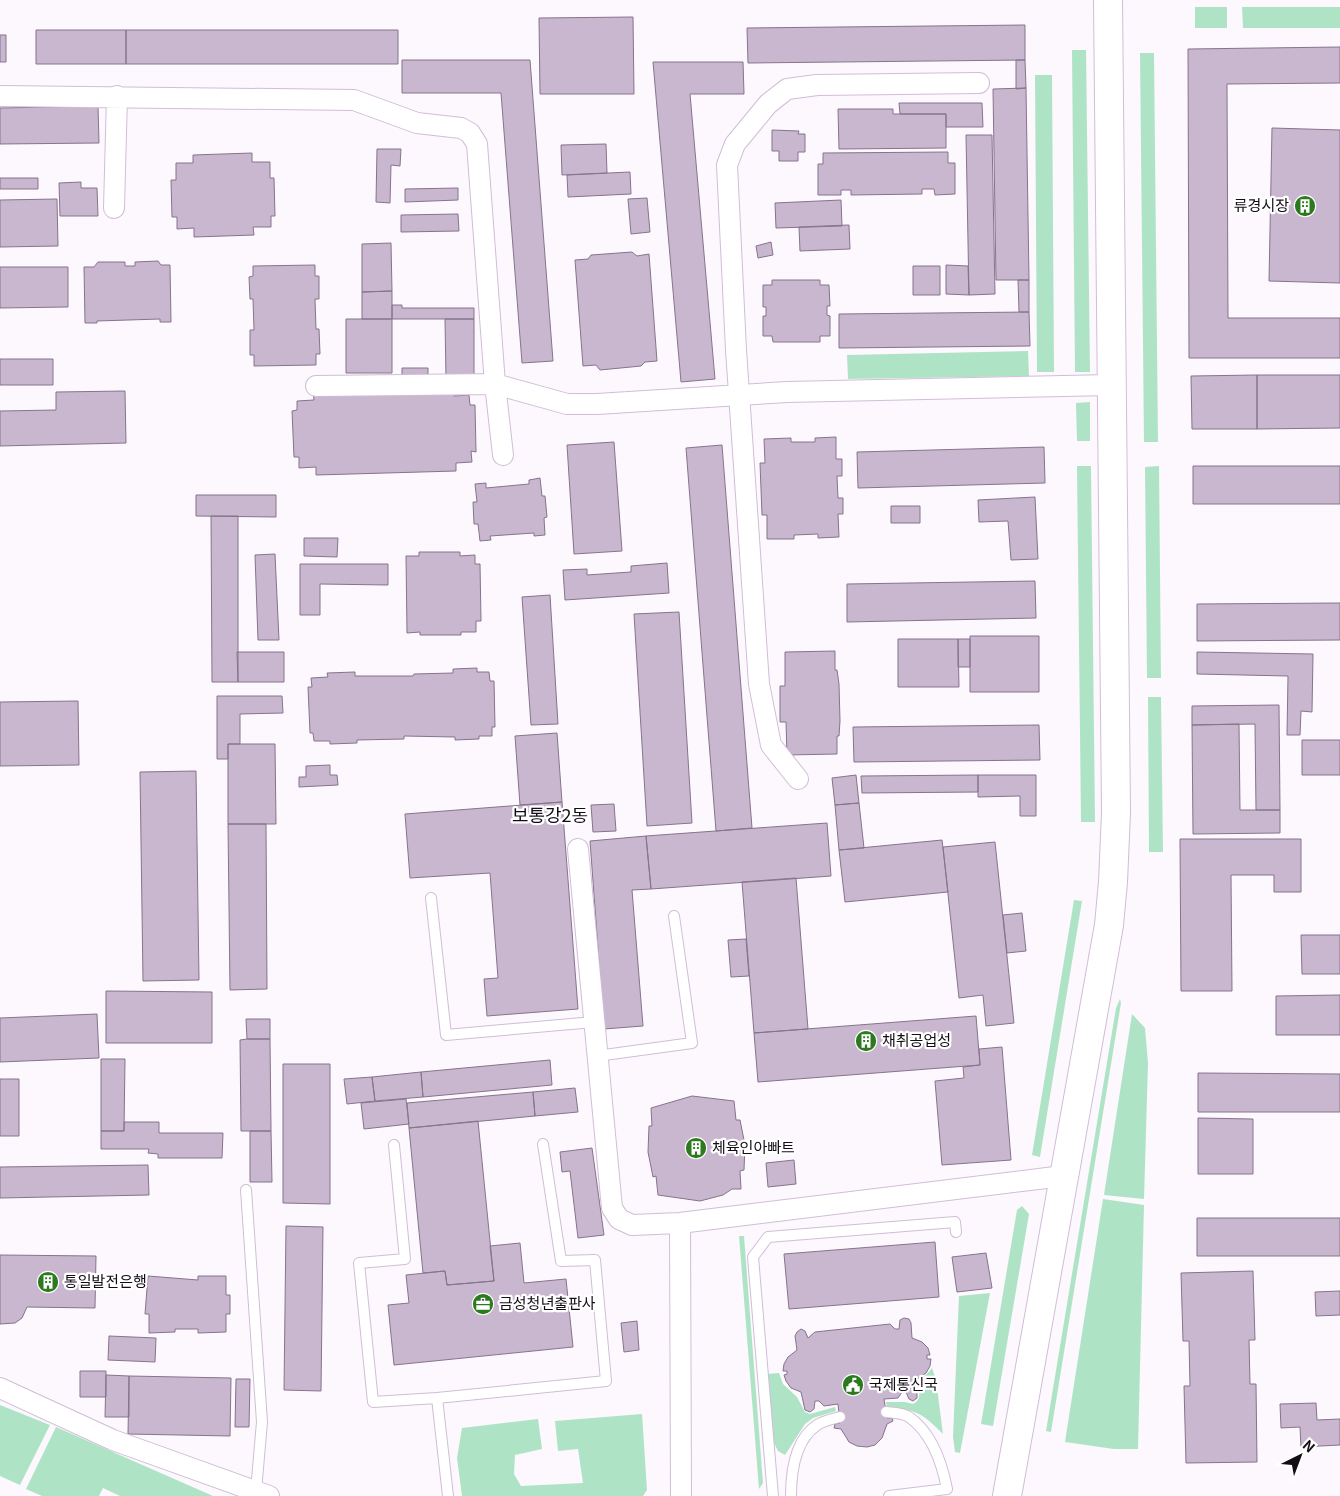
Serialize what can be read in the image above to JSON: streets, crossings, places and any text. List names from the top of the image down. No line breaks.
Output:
{"districts":["보통강2동"],"places":{"building":["류경시장","채취공업성","체육인아빠트","통일발전은행"],"office":["금성청년출판사"],"public building":["국제통신국"]},"north":"top right"}
